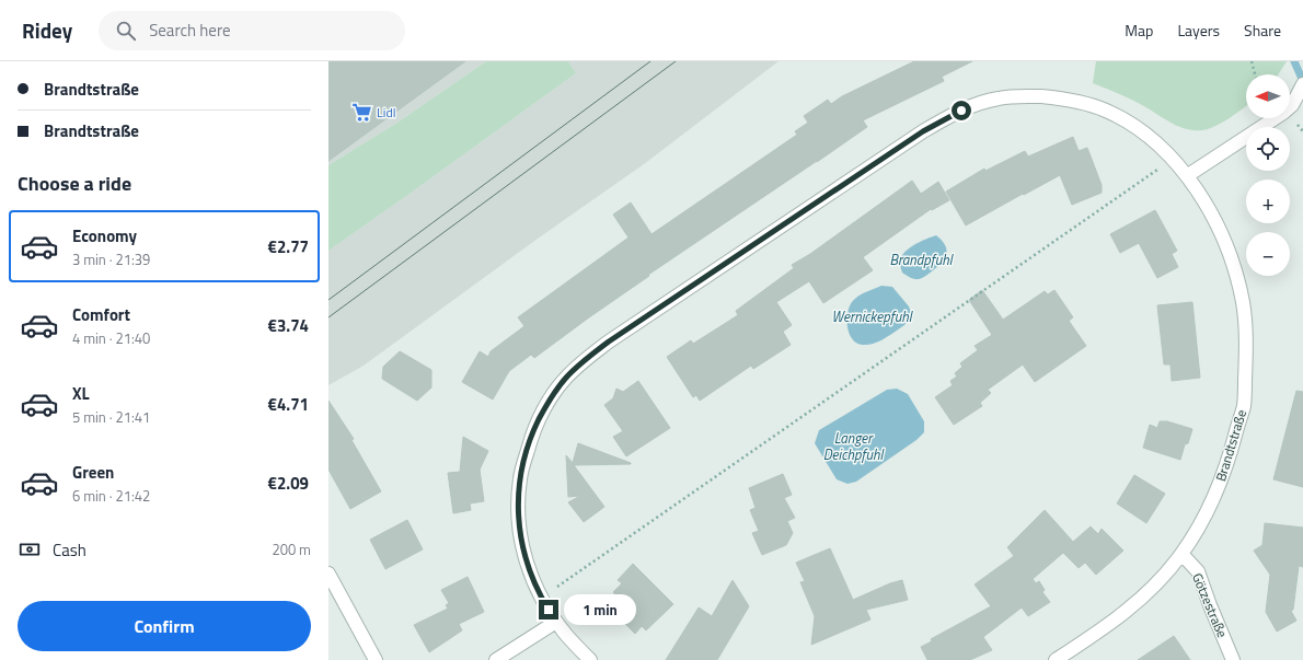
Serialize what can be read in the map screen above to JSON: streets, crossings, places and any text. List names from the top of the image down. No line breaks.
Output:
{"streets":{"street":["Brandtstraße","Götzestraße"]},"crossings":[["Brandtstraße","Götzestraße"]],"water":["Brandpfuhl","Wernickepfuhl","Langer Deichpfuhl"],"places":{"supermarket":["Lidl"]},"north":"left","page":{"header":"Ridey","search":"Search here","nav":["Map","Layers","Share"],"banner":["Brandtstraße","Brandtstraße"],"map_buttons":["+","−"],"heading":"Choose a ride","list":[{"name":"Economy","note":"3 min · 21:39","value":"€2.77"},{"name":"Comfort","note":"4 min · 21:40","value":"€3.74"},{"name":"XL","note":"5 min · 21:41","value":"€4.71"},{"name":"Green","note":"6 min · 21:42","value":"€2.09"}],"pay":["Cash","200 m"],"buttons":"Confirm","bubble":"1 min"}}
